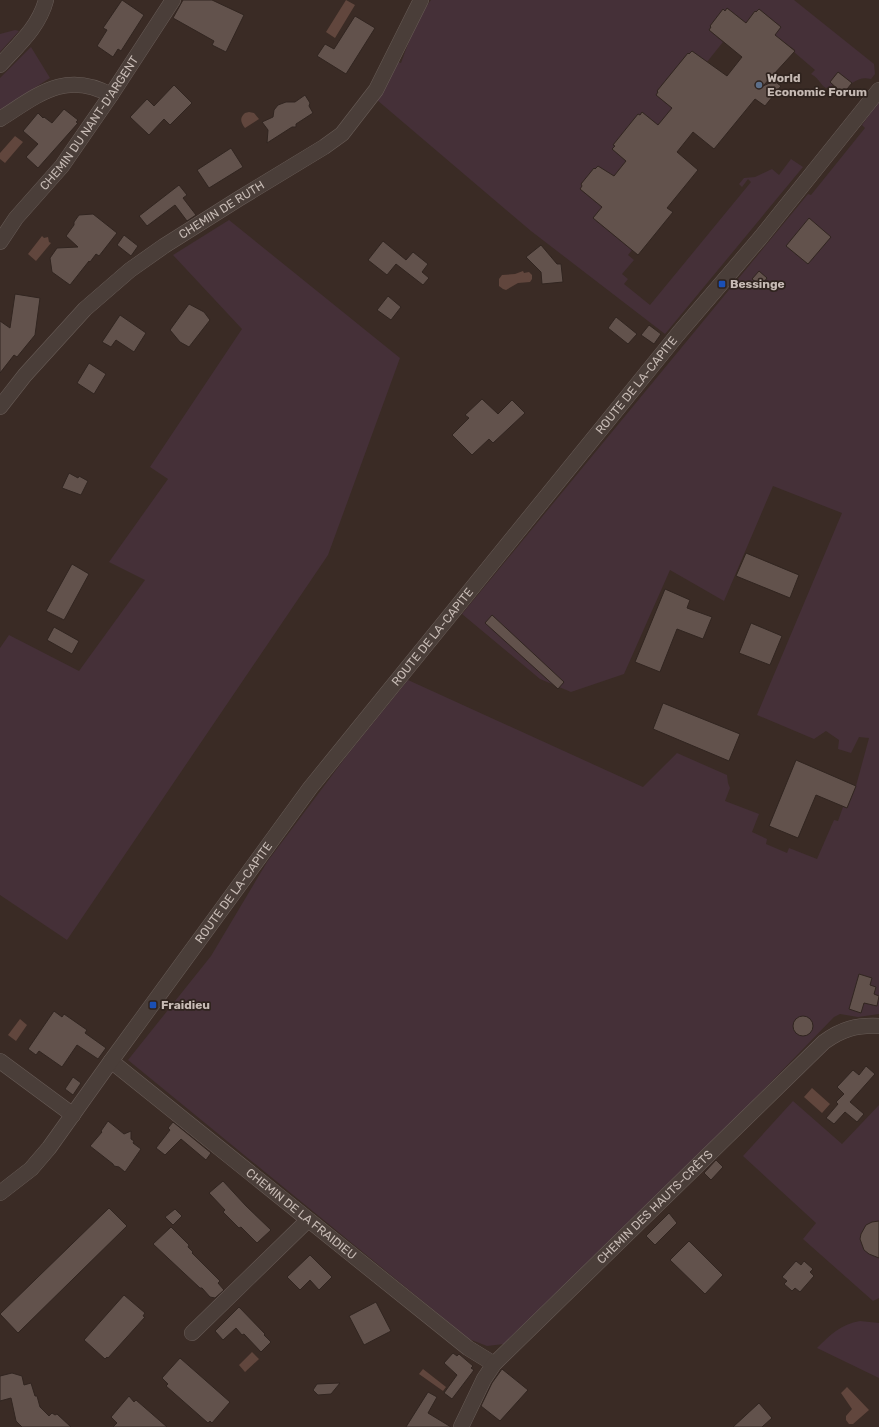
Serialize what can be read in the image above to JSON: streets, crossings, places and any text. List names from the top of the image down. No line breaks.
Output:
{"streets":{"street":["CHEMIN DU NANT-D'ARGENT","CHEMIN DE RUTH","ROUTE DE LA-CAPITE","CHEMIN DES HAUTS-CRÊTS","CHEMIN DE LA FRAIDIEU"]},"crossings":[["ROUTE DE LA-CAPITE","CHEMIN DE LA FRAIDIEU"],["CHEMIN DES HAUTS-CRÊTS","CHEMIN DE LA FRAIDIEU"]],"places":{"other":["World Economic Forum"],"transit":["Bessinge","Fraidieu"]}}
